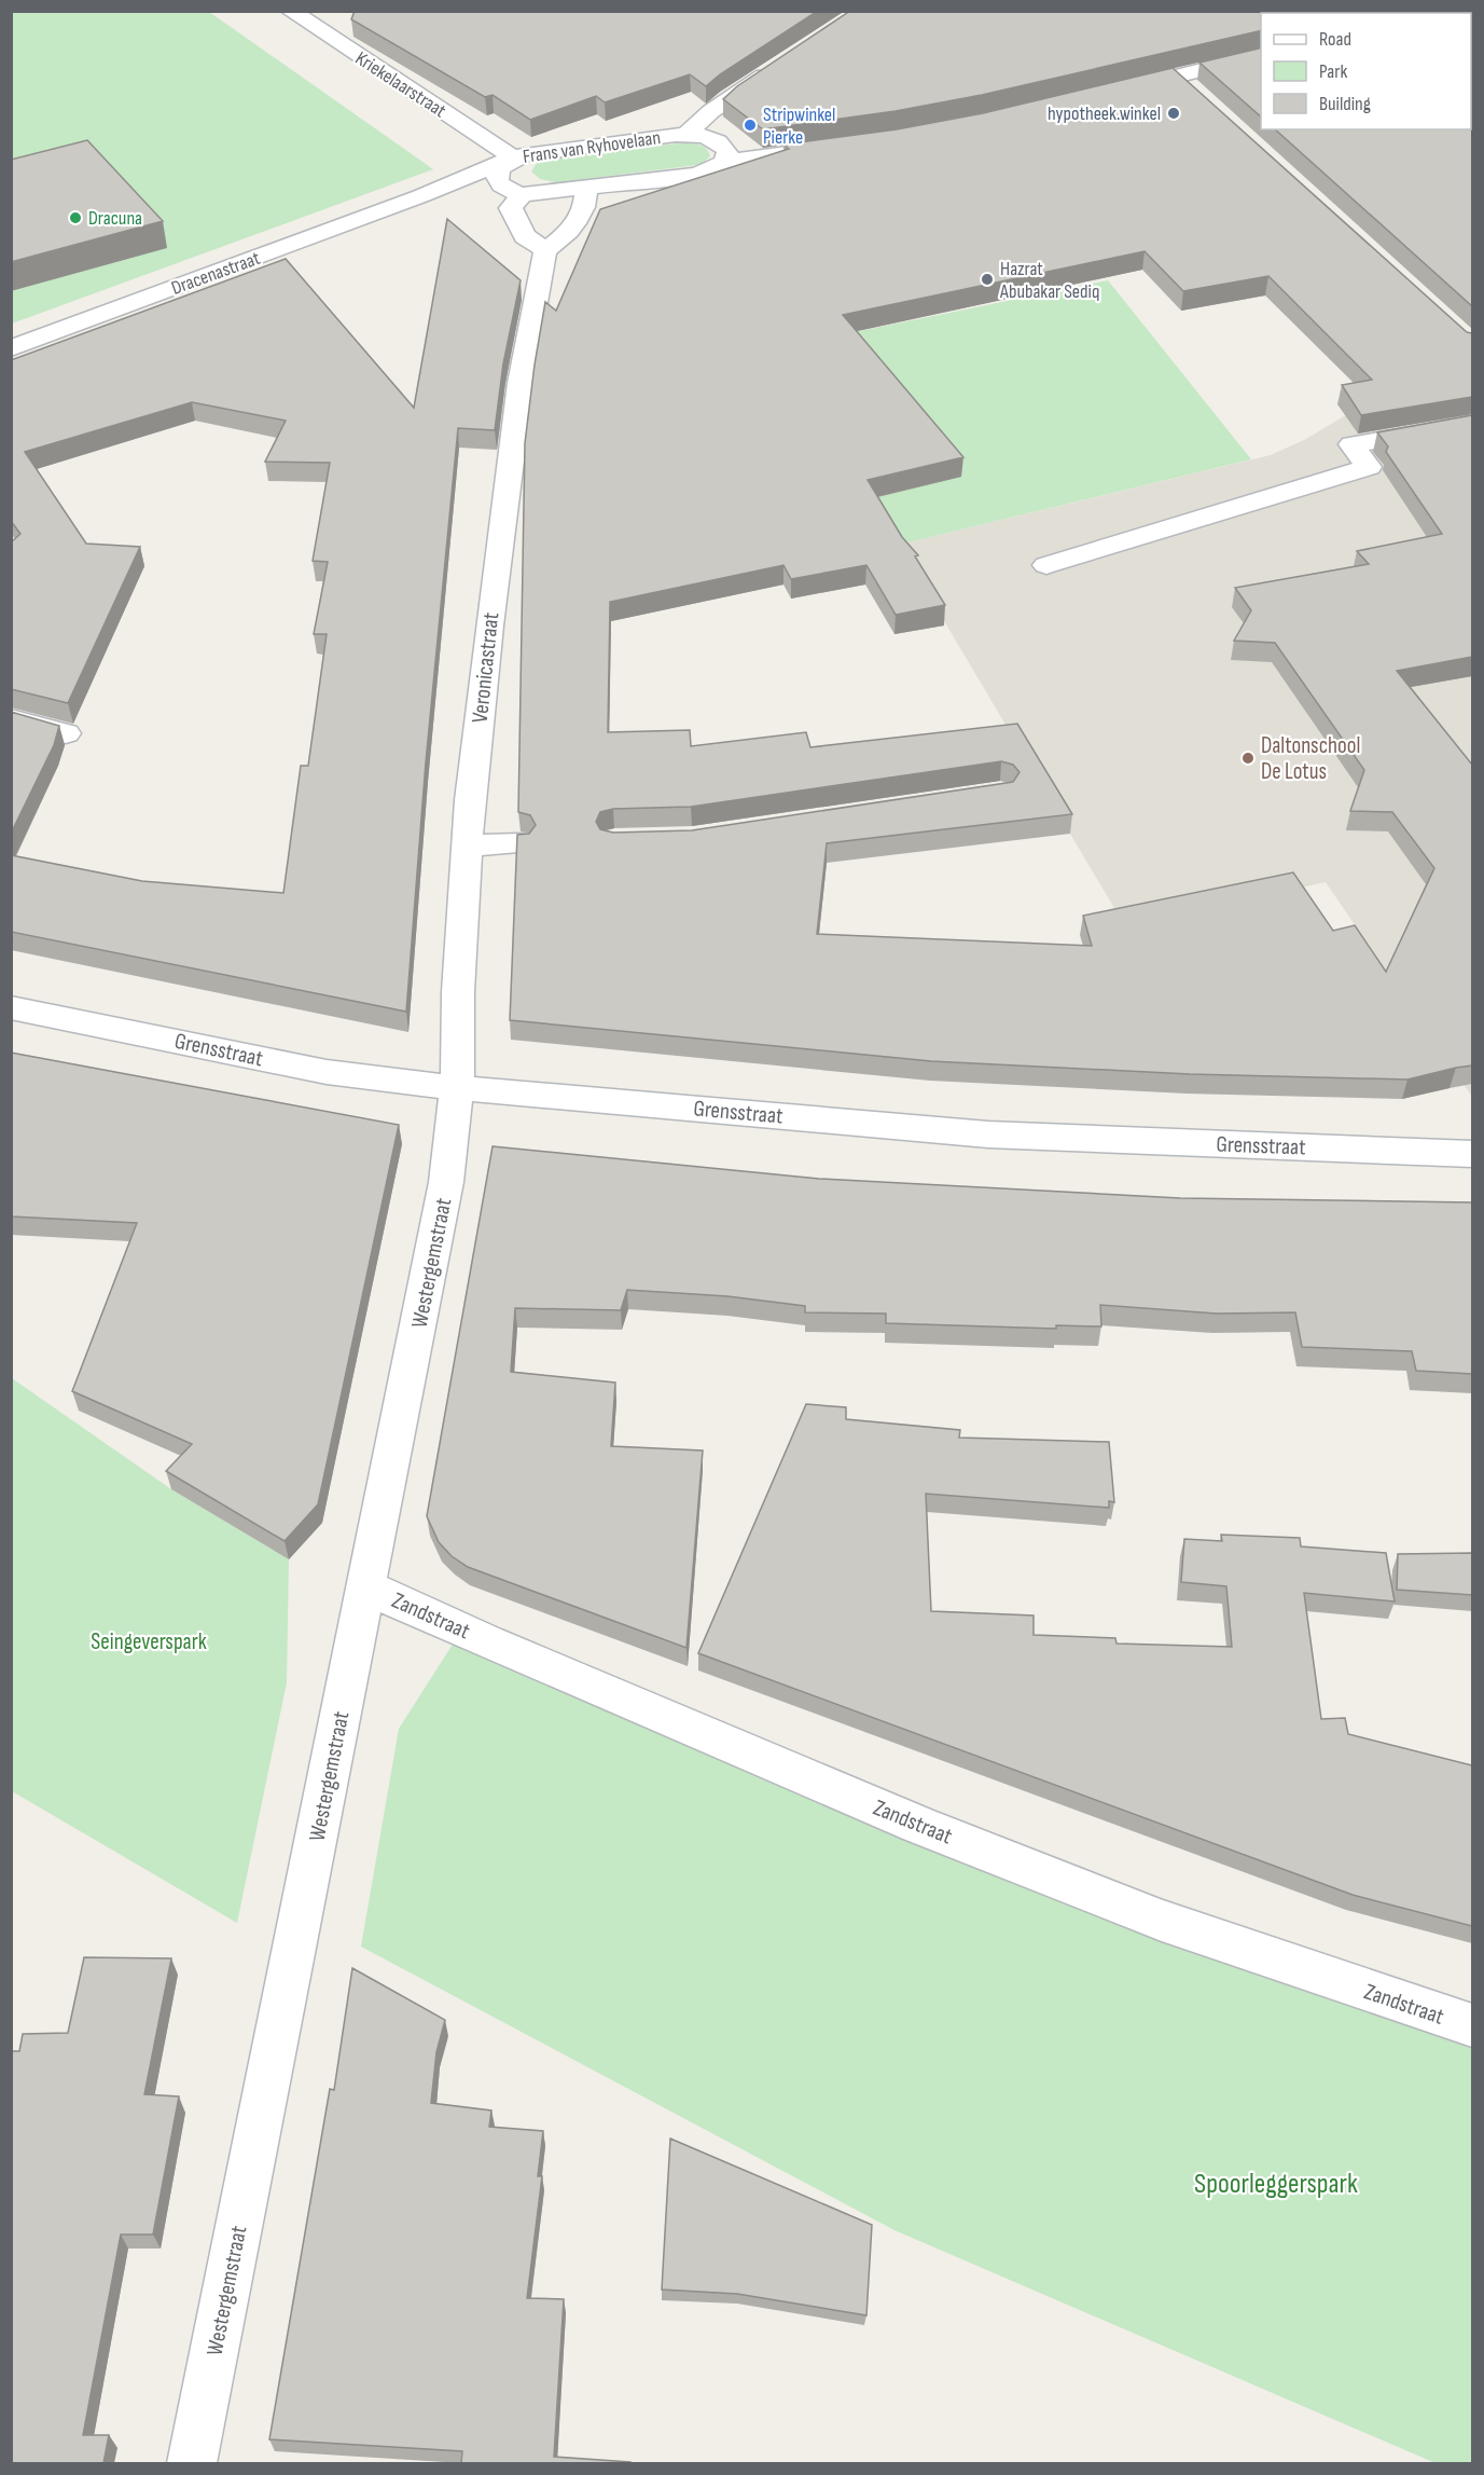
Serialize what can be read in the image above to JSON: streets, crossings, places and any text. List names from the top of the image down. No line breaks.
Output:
{"streets":{"street":["Kriekelaarstraat","Frans van Ryhovelaan","Dracenastraat","Veronicastraat","Grensstraat","Westergemstraat","Zandstraat"]},"crossings":[["Kriekelaarstraat","Frans van Ryhovelaan"],["Kriekelaarstraat","Dracenastraat"],["Frans van Ryhovelaan","Dracenastraat"],["Veronicastraat","Grensstraat"],["Veronicastraat","Westergemstraat"],["Grensstraat","Westergemstraat"],["Westergemstraat","Zandstraat"]],"parks":["Seingeverspark","Spoorleggerspark"],"places":["hypotheek.winkel","Stripwinkel Pierke","Dracuna","Hazrat Abubakar Sediq","Daltonschool De Lotus"],"legend":["Road","Park","Building"]}
